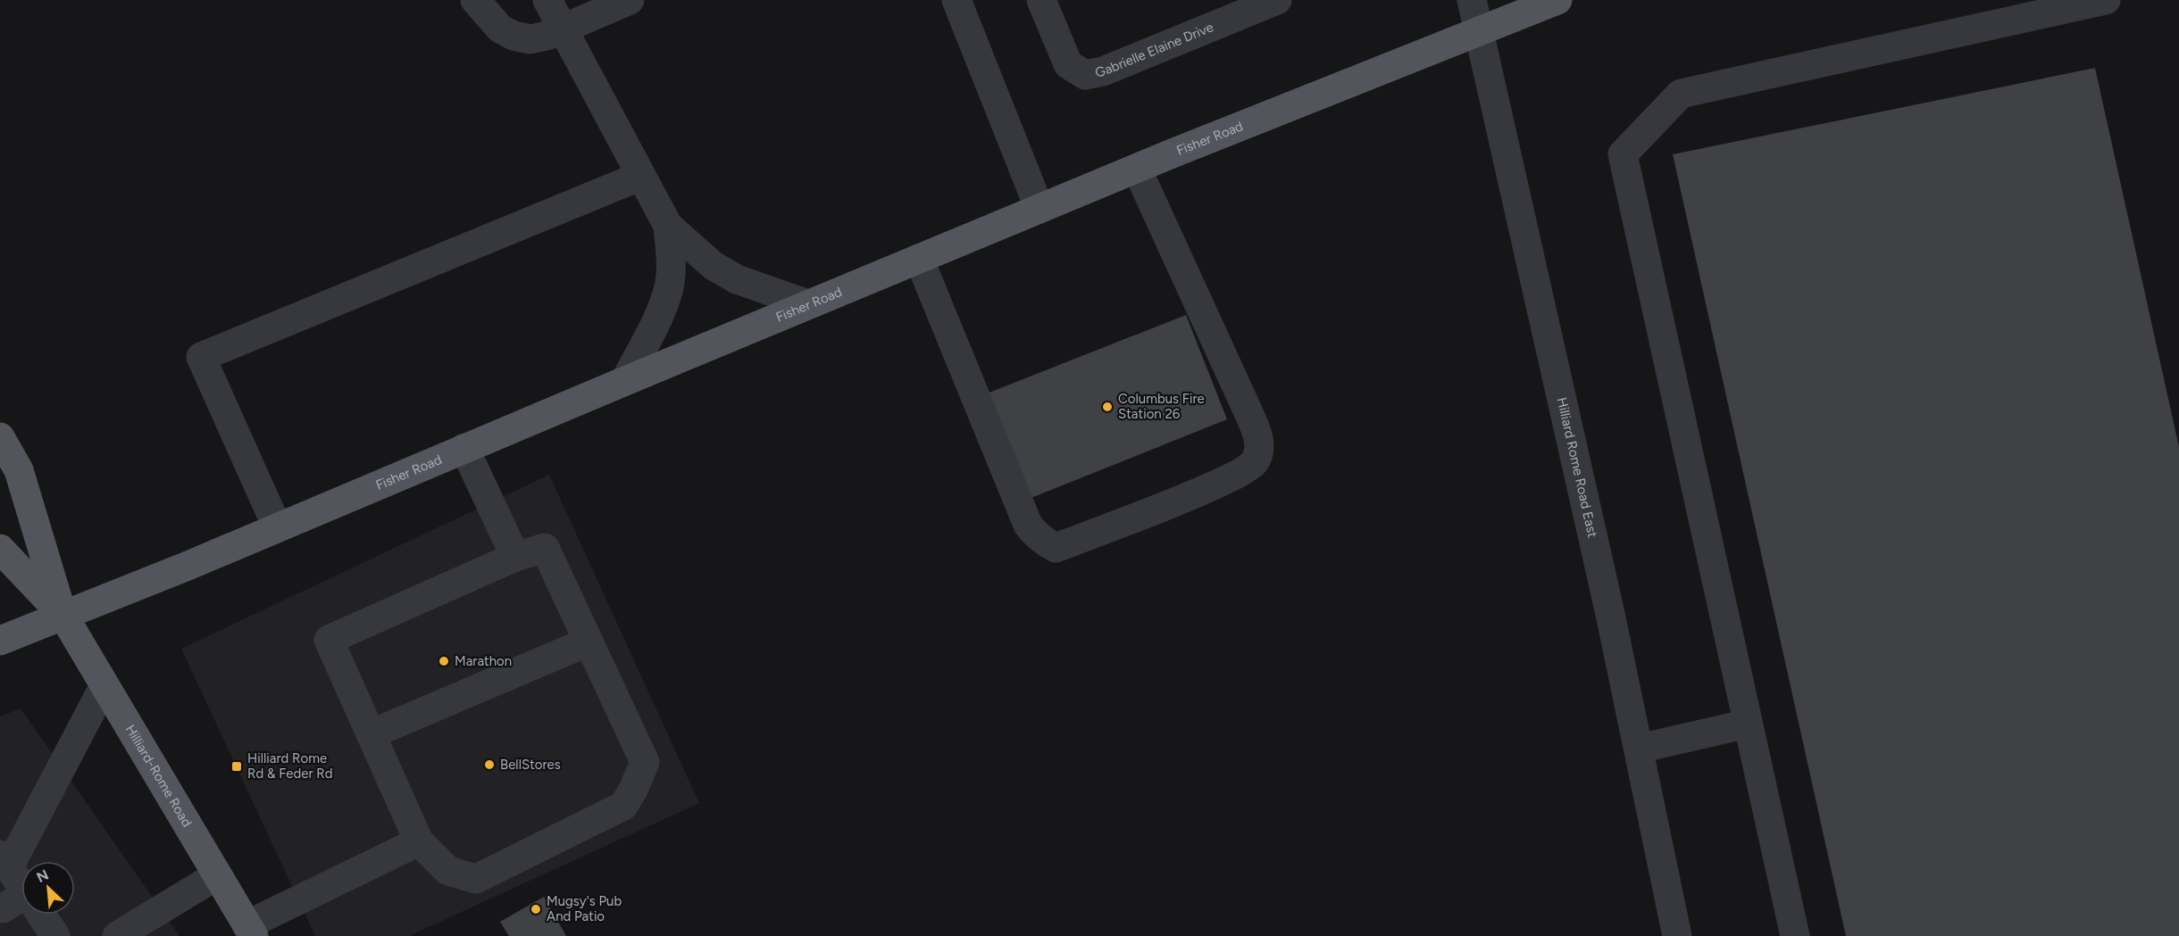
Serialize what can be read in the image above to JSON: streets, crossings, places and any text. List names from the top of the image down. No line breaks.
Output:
{"streets":{"main road":["Fisher Road","Hilliard-Rome Road"],"street":["Gabrielle Elaine Drive","Hilliard Rome Road East"]},"crossings":[["Fisher Road","Hilliard Rome Road East"],["Fisher Road","Hilliard-Rome Road"]],"places":{"other":["Columbus Fire Station 26","Marathon","BellStores","Mugsy's Pub And Patio"],"transit":["Hilliard Rome Rd & Feder Rd"]},"north":"top left"}
